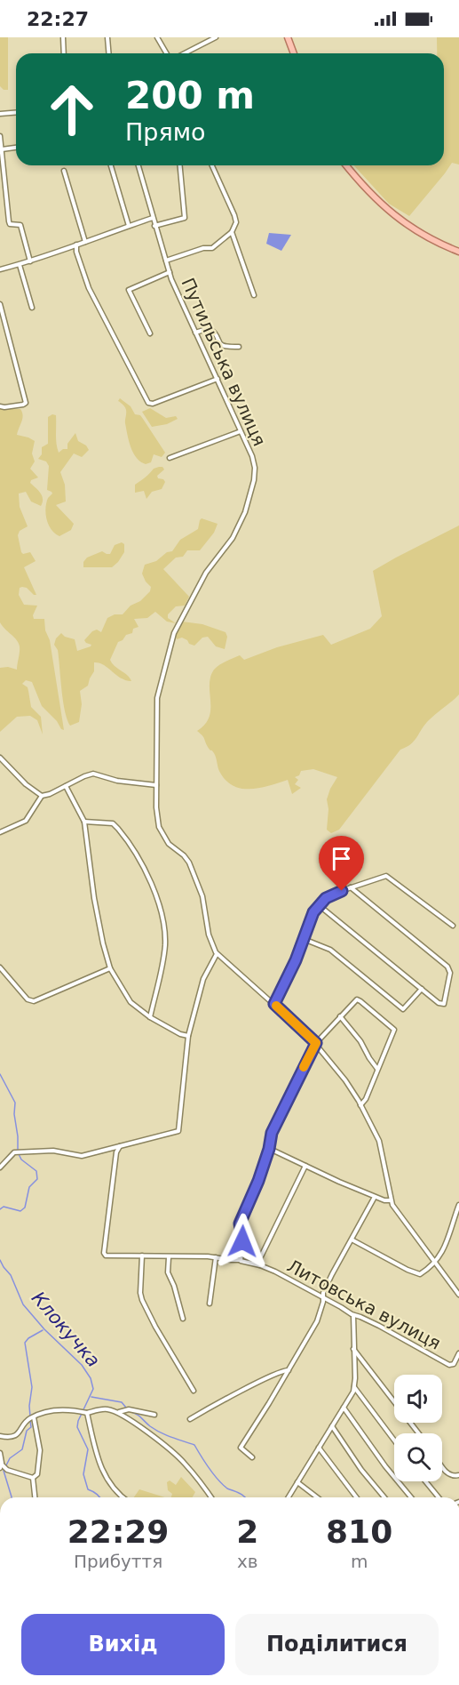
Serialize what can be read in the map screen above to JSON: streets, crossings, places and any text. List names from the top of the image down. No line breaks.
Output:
{"streets":{"street":["Путильська вулиця","Литовська вулиця"]},"water":["Клокучка"],"page":{"status":"22:27","turn":["200 m","Прямо"],"eta":["22:29","Прибуття","2","хв","810","m"],"buttons":["Вихід","Поділитися"]}}
